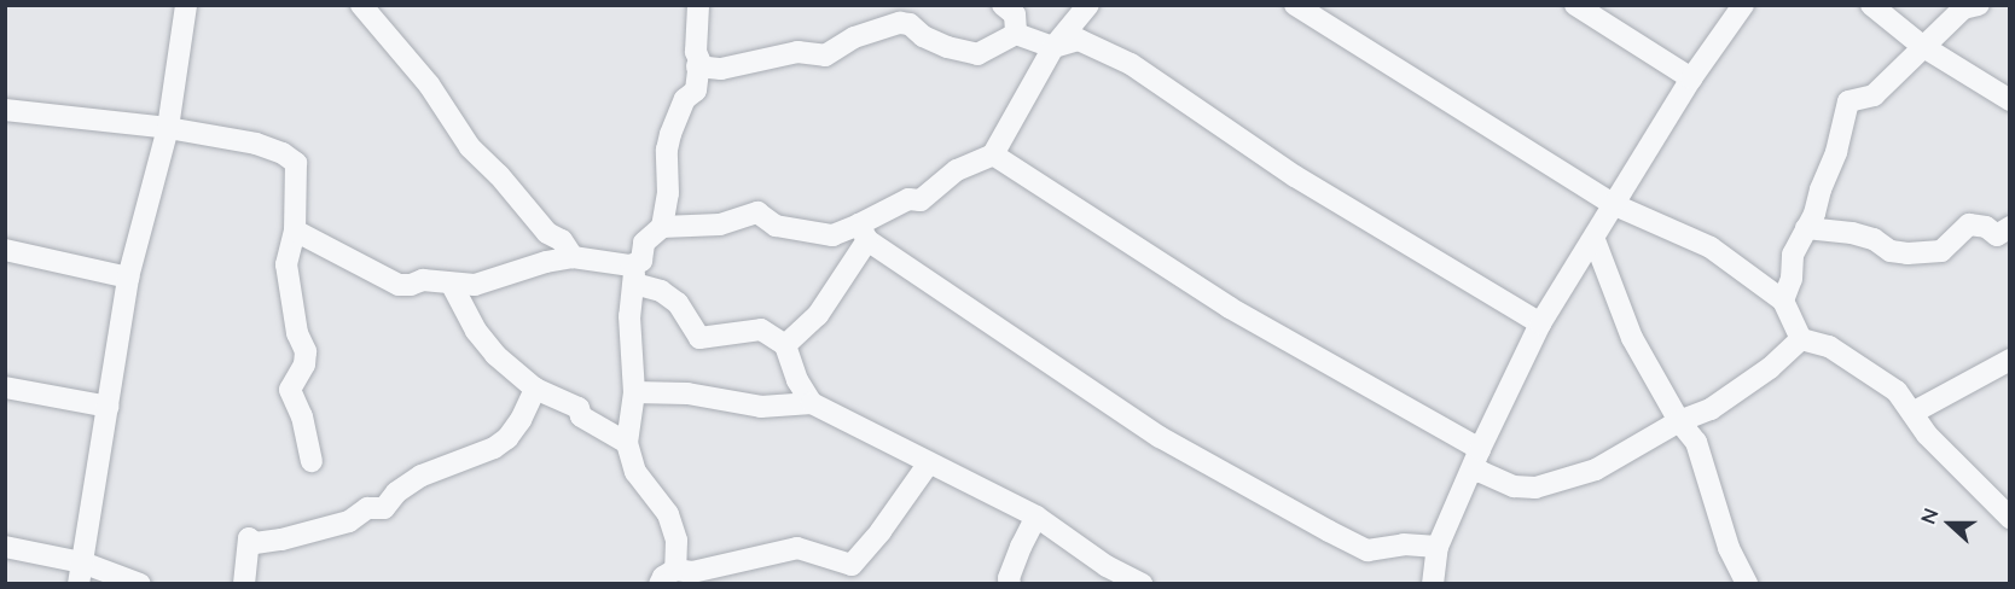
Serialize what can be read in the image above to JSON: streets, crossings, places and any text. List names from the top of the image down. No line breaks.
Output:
{"north":"left"}
